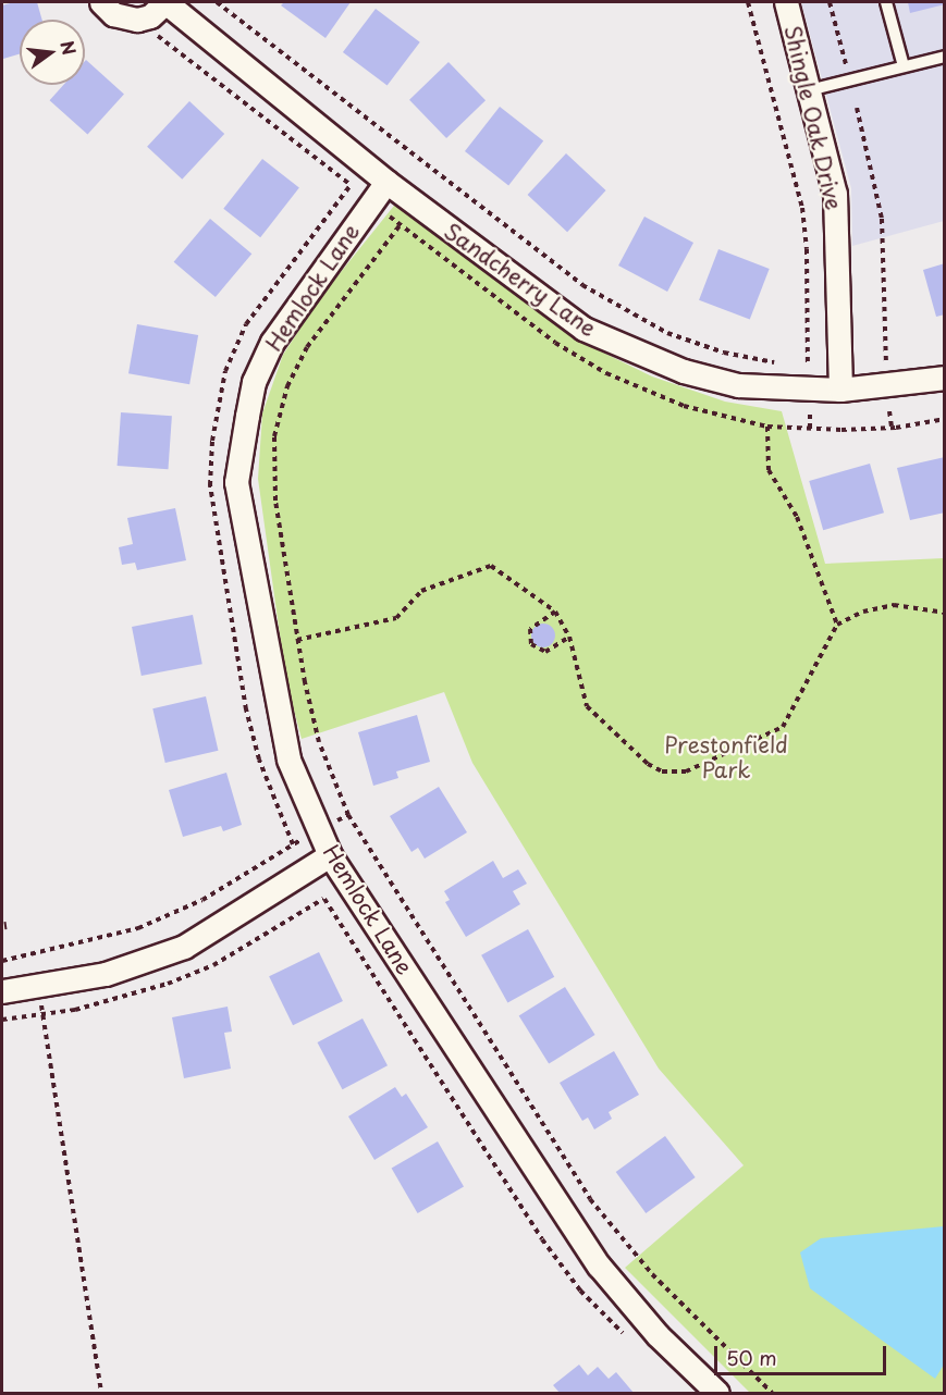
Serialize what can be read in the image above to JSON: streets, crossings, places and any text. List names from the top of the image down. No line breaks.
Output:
{"streets":{"street":["Shingle Oak Drive","Sandcherry Lane","Hemlock Lane"]},"crossings":[["Shingle Oak Drive","Sandcherry Lane"],["Sandcherry Lane","Hemlock Lane"]],"parks":["Prestonfield Park"],"scale_bar":"50 m","north":"right"}
